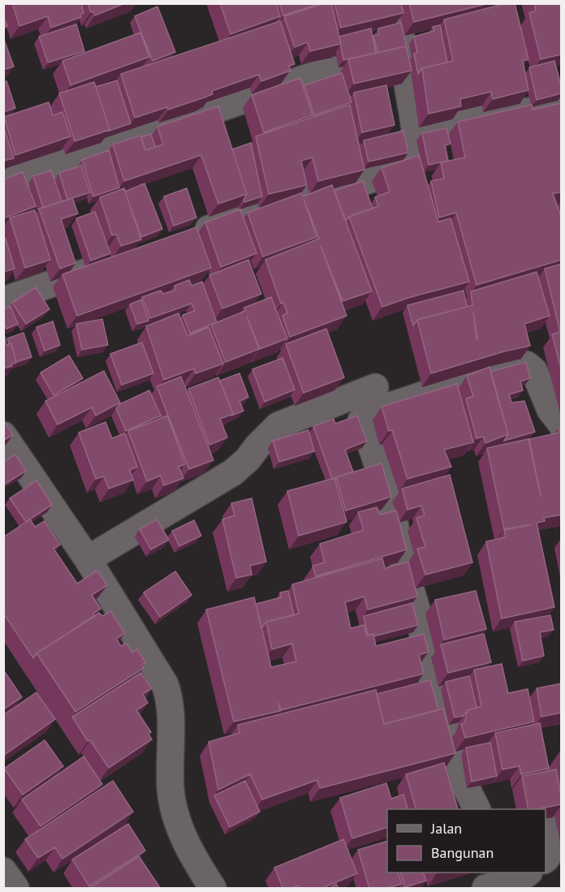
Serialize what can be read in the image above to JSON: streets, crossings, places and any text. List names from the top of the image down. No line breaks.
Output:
{"legend":["Jalan","Bangunan"]}
